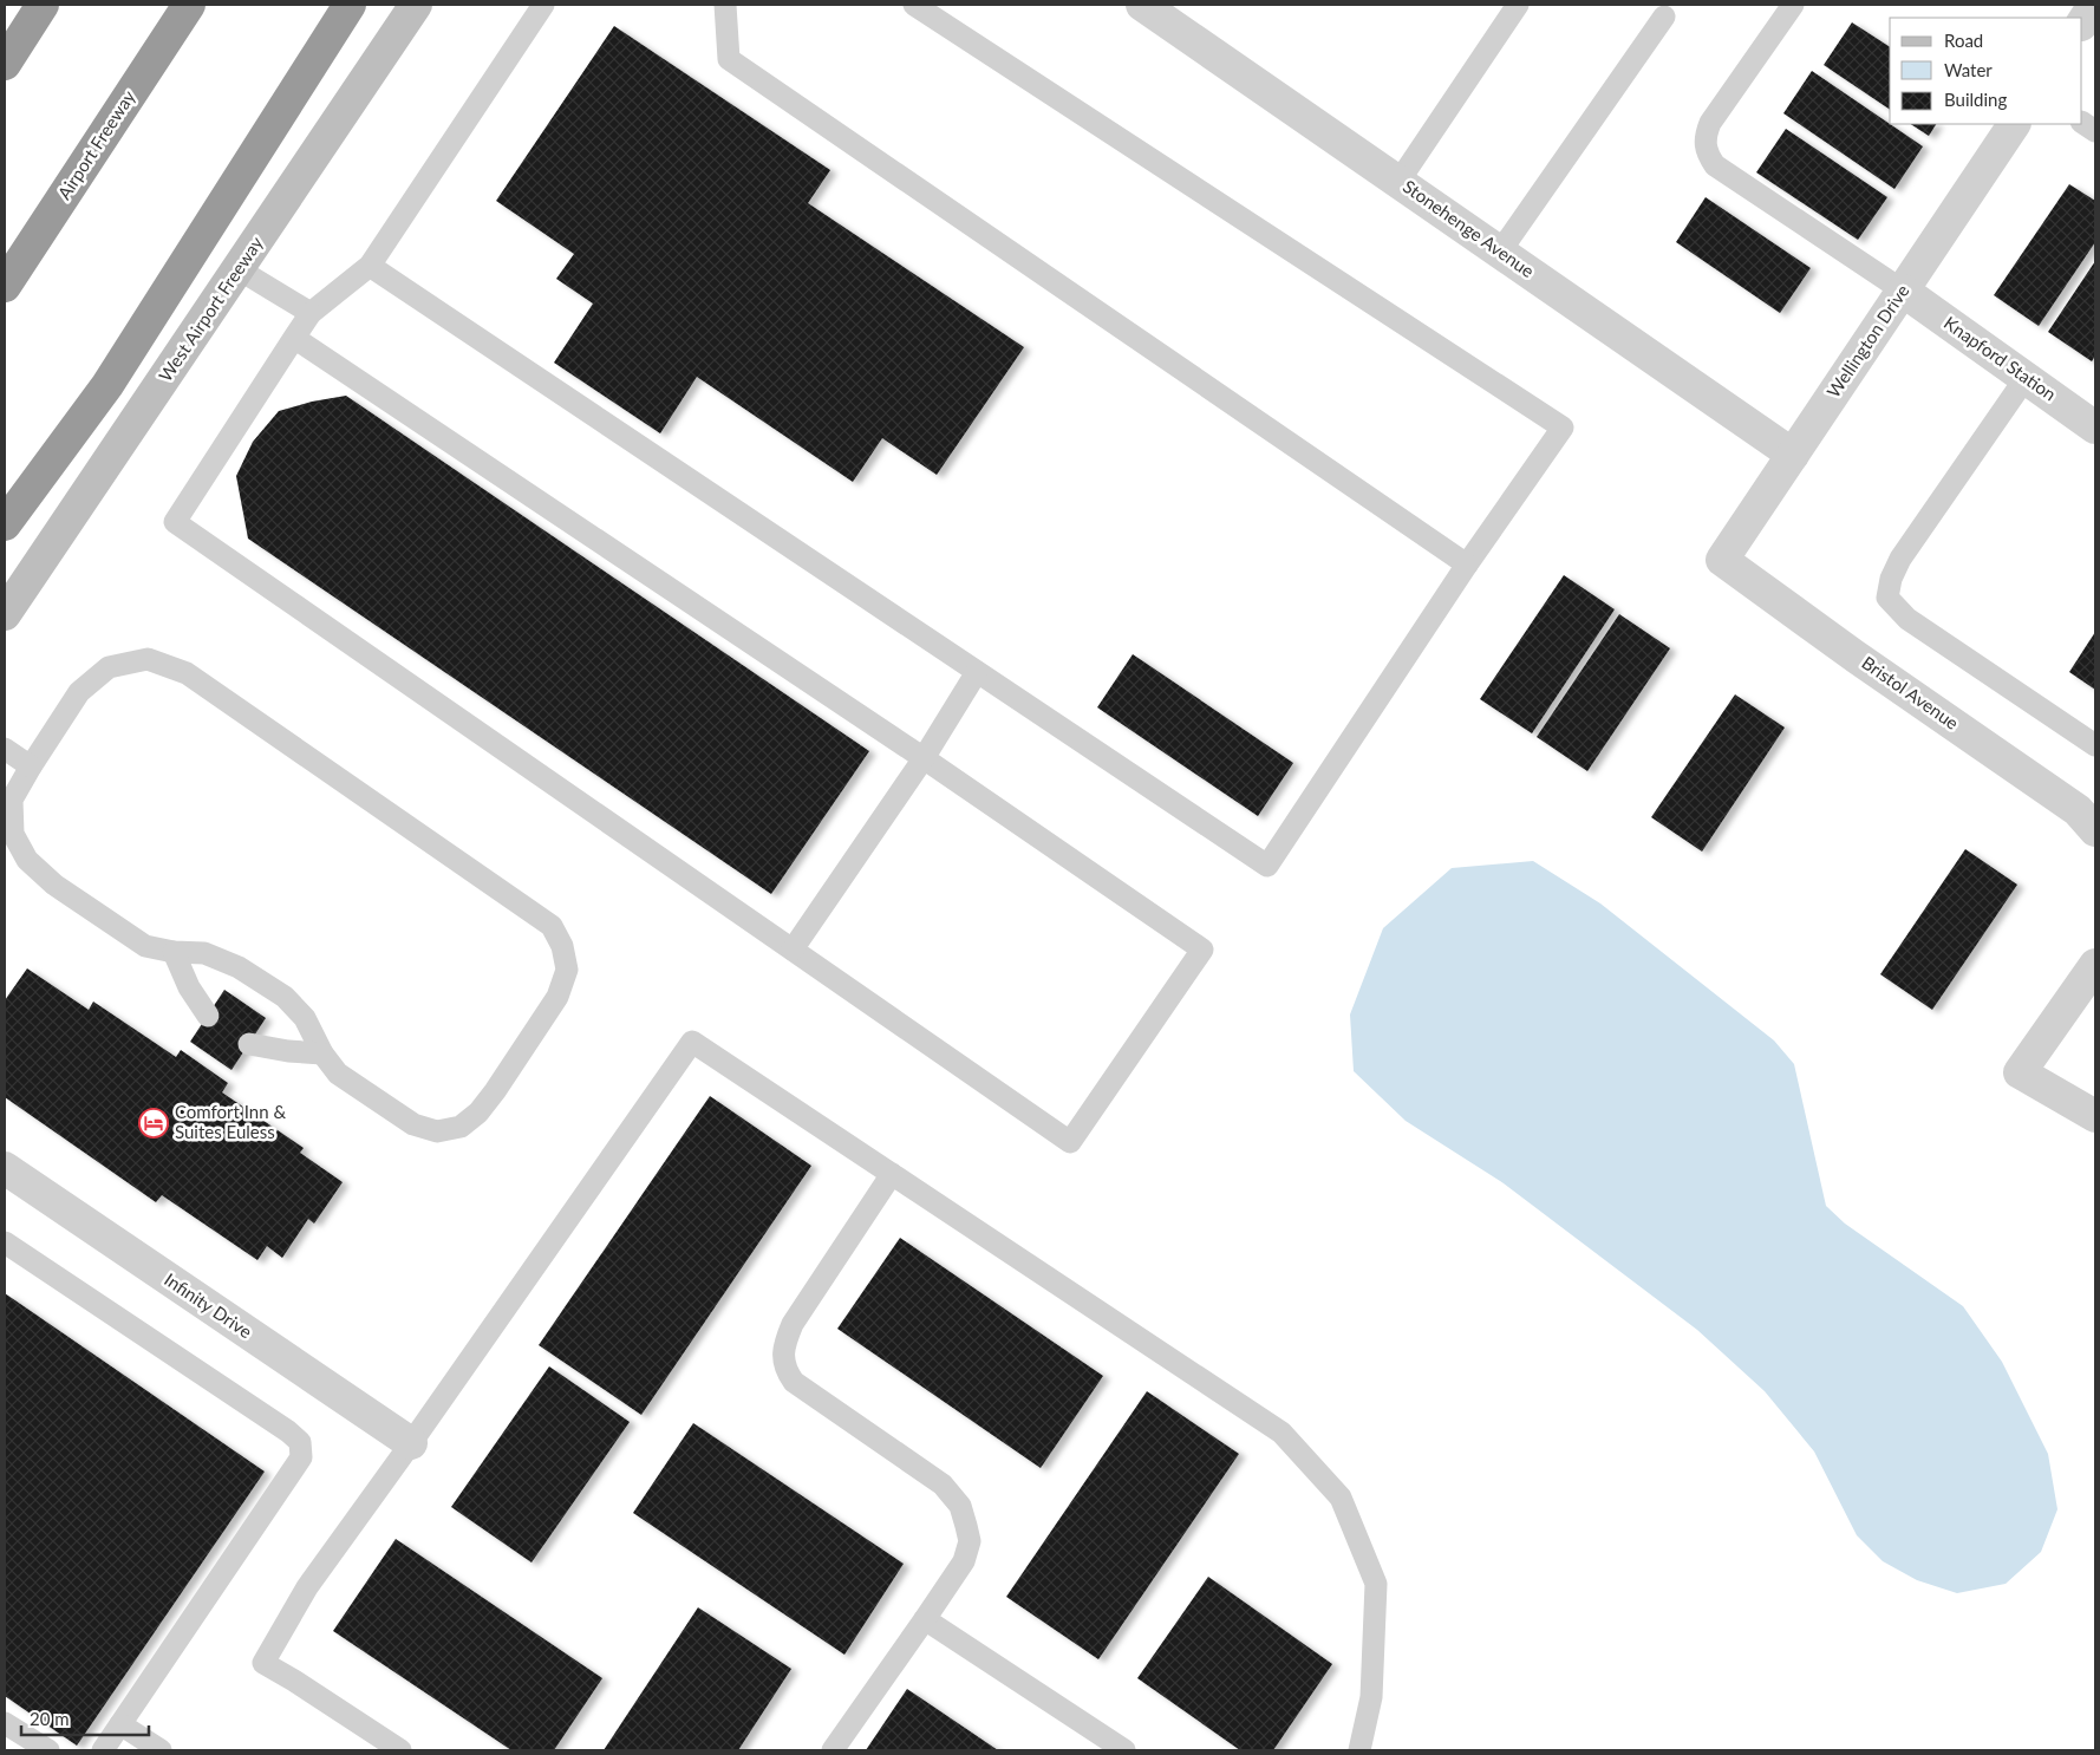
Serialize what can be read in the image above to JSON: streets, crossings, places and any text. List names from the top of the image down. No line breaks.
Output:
{"streets":{"highway":["Airport Freeway"],"main road":["West Airport Freeway"],"street":["Stonehenge Avenue","Wellington Drive","Knapford Station","Bristol Avenue","Infinity Drive"]},"crossings":[["Stonehenge Avenue","Wellington Drive"],["Wellington Drive","Knapford Station"],["Wellington Drive","Bristol Avenue"]],"places":{"hotel":["Comfort Inn & Suites Euless"]},"legend":["Road","Water","Building"],"scale_bar":"20 m"}
